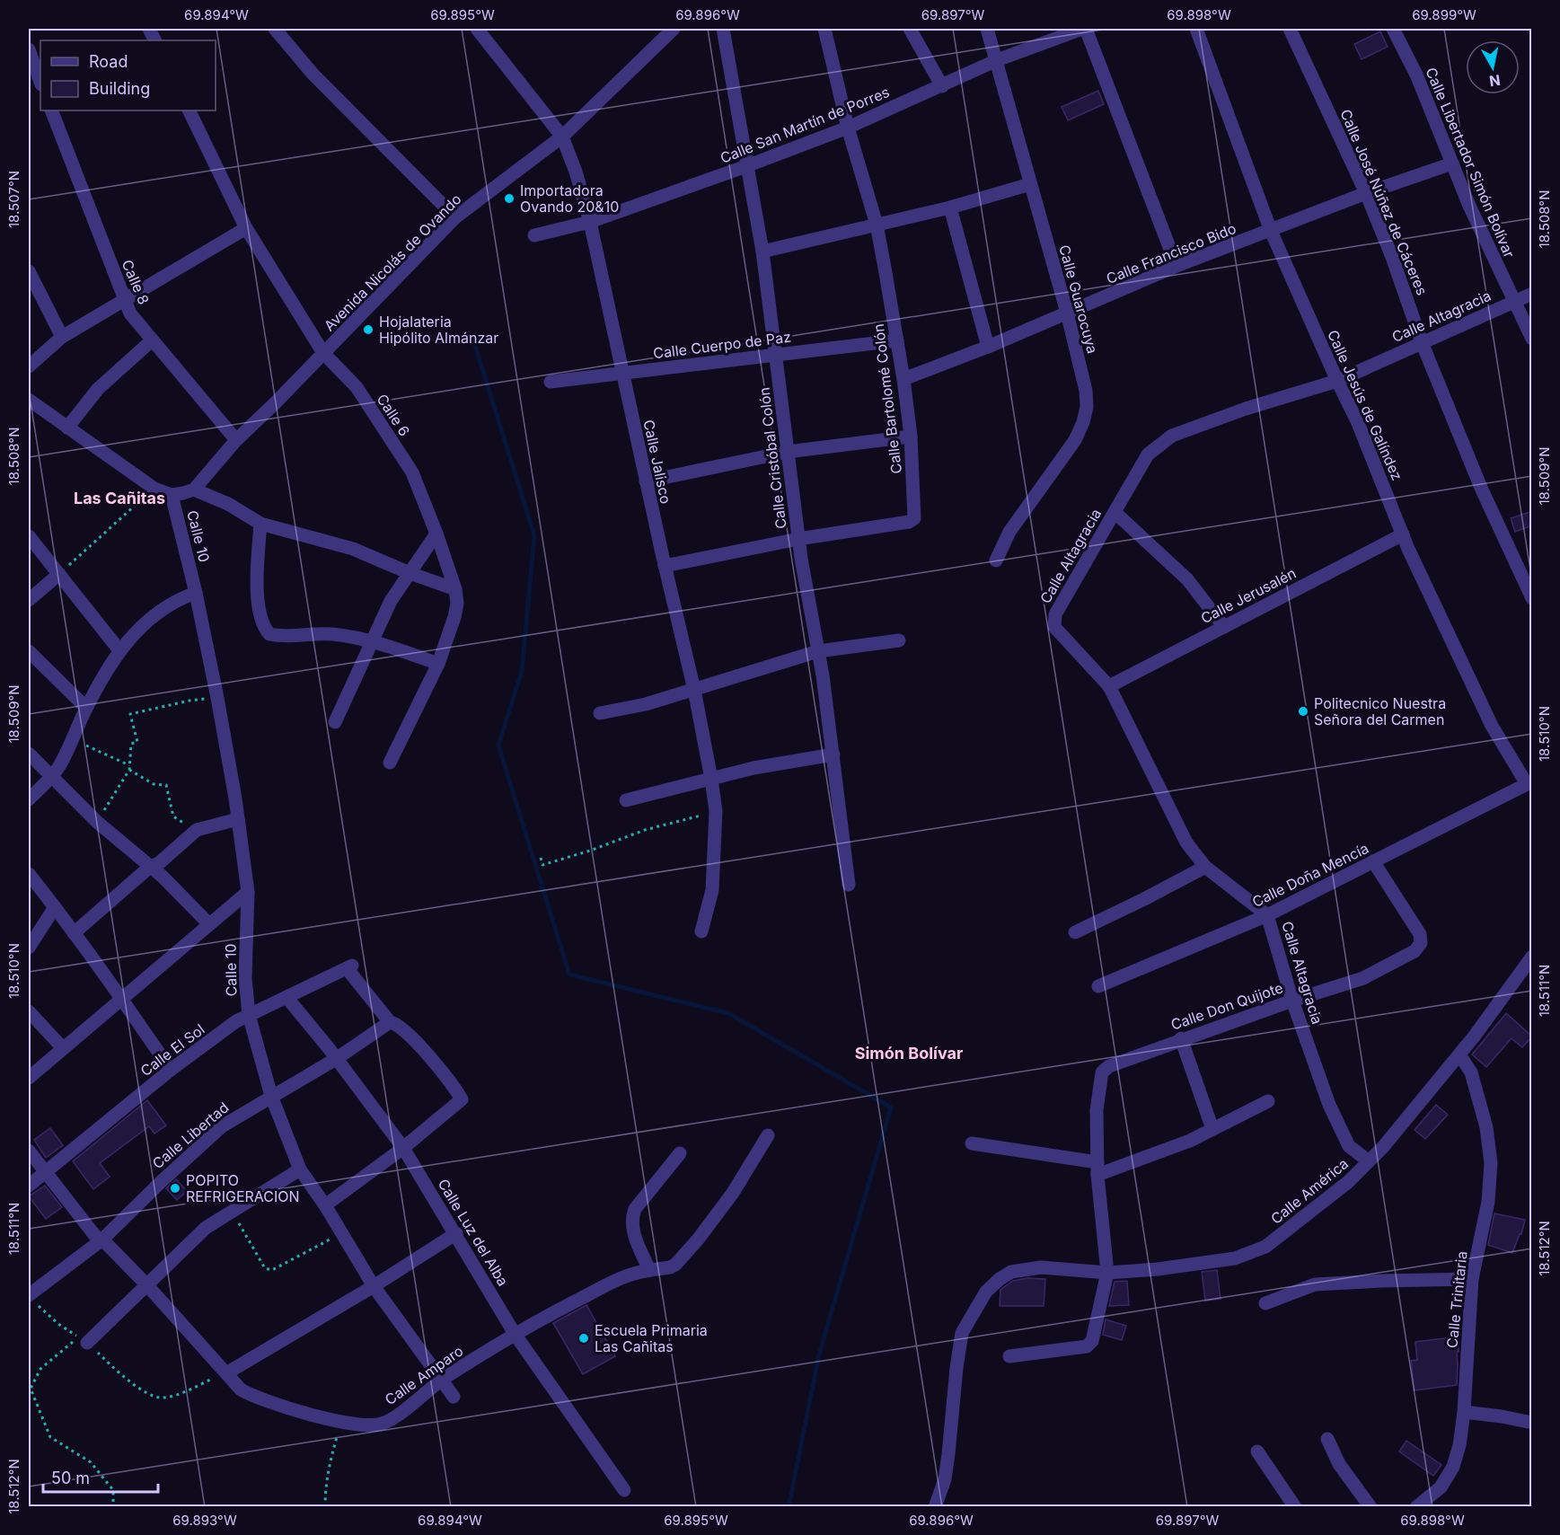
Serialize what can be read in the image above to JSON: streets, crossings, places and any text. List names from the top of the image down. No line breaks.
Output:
{"streets":{"street":["Calle San Martín de Porres","Calle Libertador Simón Bolívar","Calle José Núñez de Cáceres","Calle Francisco Bido","Avenida Nicolás de Ovando","Calle 8","Calle Guarocuya","Calle Altagracia","Calle Cuerpo de Paz","Calle Bartolomé Colón","Calle Jesús de Galíndez","Calle 6","Calle Cristóbal Colón","Calle Jalisco","Calle 10","Calle Jerusalén","Calle Doña Mencía","Calle Don Quijote","Calle El Sol","Calle Libertad","Calle América","Calle Luz del Alba","Calle Trinitaria","Calle Amparo"]},"crossings":[["Calle San Martín de Porres","Calle Guarocuya"],["Calle San Martín de Porres","Calle Bartolomé Colón"],["Calle San Martín de Porres","Calle Cristóbal Colón"],["Calle San Martín de Porres","Calle Jalisco"],["Calle Libertador Simón Bolívar","Calle Francisco Bido"],["Calle Libertador Simón Bolívar","Calle Altagracia"],["Calle José Núñez de Cáceres","Calle Francisco Bido"],["Calle José Núñez de Cáceres","Calle Altagracia"],["Calle Francisco Bido","Calle Guarocuya"],["Calle Francisco Bido","Calle Bartolomé Colón"],["Calle Francisco Bido","Calle Jesús de Galíndez"],["Avenida Nicolás de Ovando","Calle 8"],["Avenida Nicolás de Ovando","Calle 6"],["Avenida Nicolás de Ovando","Calle Jalisco"],["Avenida Nicolás de Ovando","Calle 10"],["Calle Altagracia","Calle Jesús de Galíndez"],["Calle Altagracia","Calle Jerusalén"],["Calle Altagracia","Calle Doña Mencía"],["Calle Altagracia","Calle Don Quijote"],["Calle Altagracia","Calle América"],["Calle Cuerpo de Paz","Calle Bartolomé Colón"],["Calle Cuerpo de Paz","Calle Cristóbal Colón"],["Calle Cuerpo de Paz","Calle Jalisco"],["Calle Bartolomé Colón","Calle Cristóbal Colón"],["Calle Bartolomé Colón","Calle Jalisco"],["Calle Jesús de Galíndez","Calle Jerusalén"],["Calle Jesús de Galíndez","Calle Doña Mencía"],["Calle 10","Calle El Sol"],["Calle 10","Calle Libertad"],["Calle 10","Calle Amparo"],["Calle Doña Mencía","Calle Don Quijote"],["Calle El Sol","Calle Libertad"],["Calle El Sol","Calle Luz del Alba"],["Calle El Sol","Calle Amparo"],["Calle Libertad","Calle Luz del Alba"],["Calle Libertad","Calle Amparo"],["Calle América","Calle Trinitaria"],["Calle Luz del Alba","Calle Amparo"]],"districts":["Las Cañitas","Simón Bolívar"],"places":["Importadora Ovando 20&10","Hojalateria Hipólito Almánzar","Politecnico Nuestra Señora del Carmen","POPITO REFRIGERACION","Escuela Primaria Las Cañitas"],"legend":["Road","Building"],"scale_bar":"50 m","north":"bottom","coordinates":["69.894°W","69.895°W","69.896°W","69.897°W","69.898°W","69.899°W","18.507°N","18.508°N","18.509°N","18.510°N","18.511°N","18.512°N","69.893°W"]}
